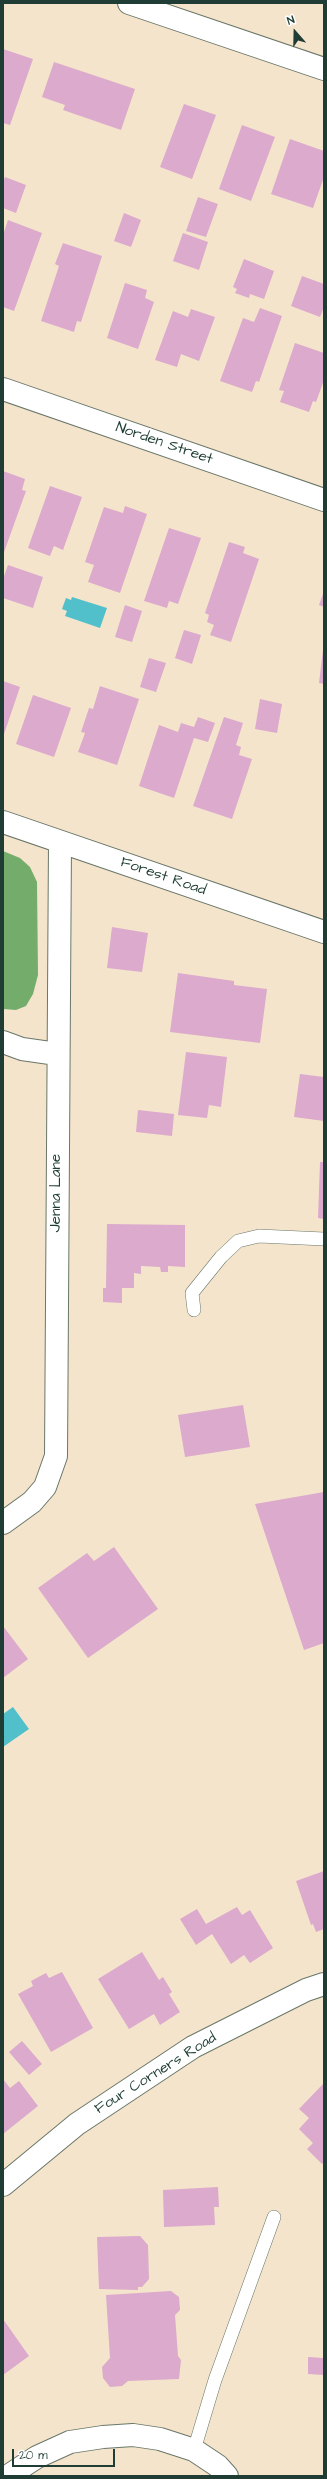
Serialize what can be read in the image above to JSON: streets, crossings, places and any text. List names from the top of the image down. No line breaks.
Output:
{"streets":{"street":["Norden Street","Forest Road","Jenna Lane","Four Corners Road"]},"crossings":[["Forest Road","Jenna Lane"]],"scale_bar":"20 m","north":"top"}
